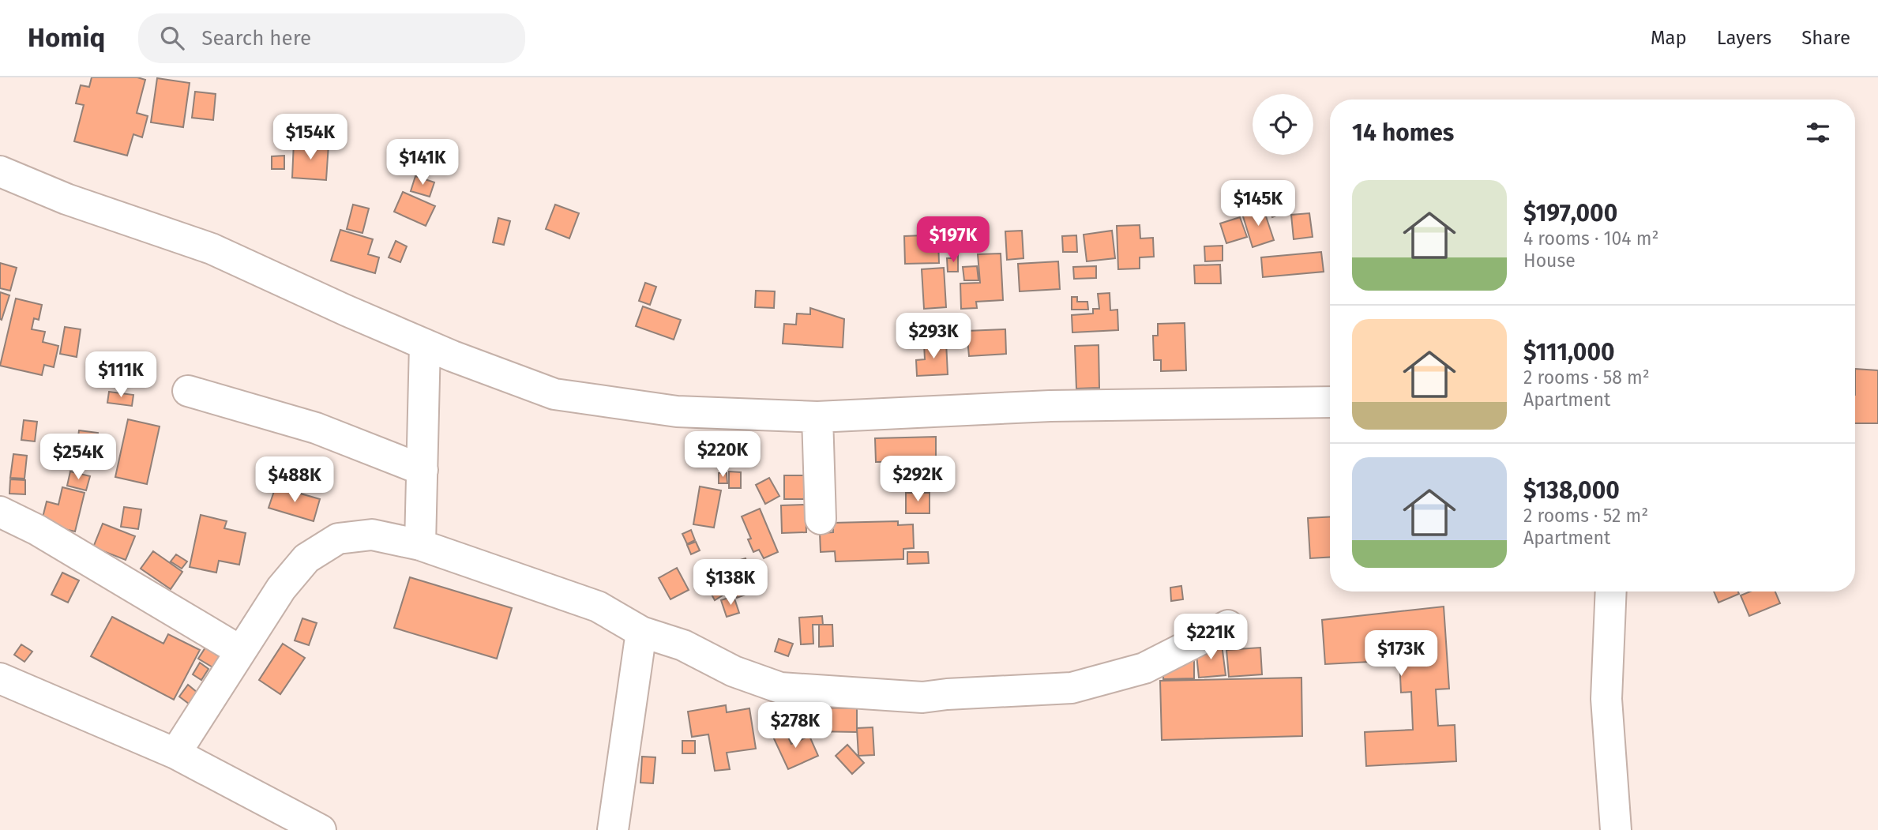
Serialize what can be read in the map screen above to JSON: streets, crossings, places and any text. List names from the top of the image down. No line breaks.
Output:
{"page":{"header":"Homiq","search":"Search here","nav":["Map","Layers","Share"],"heading":"14 homes","price":["$154K","$141K","$145K","$197K","$293K","$111K","$220K","$254K","$292K","$488K","$138K","$221K","$173K","$278K"],"list":[{"name":"$197,000","note":"4 rooms · 104 m² · House"},{"name":"$111,000","note":"2 rooms · 58 m² · Apartment"},{"name":"$138,000","note":"2 rooms · 52 m² · Apartment"}]}}
